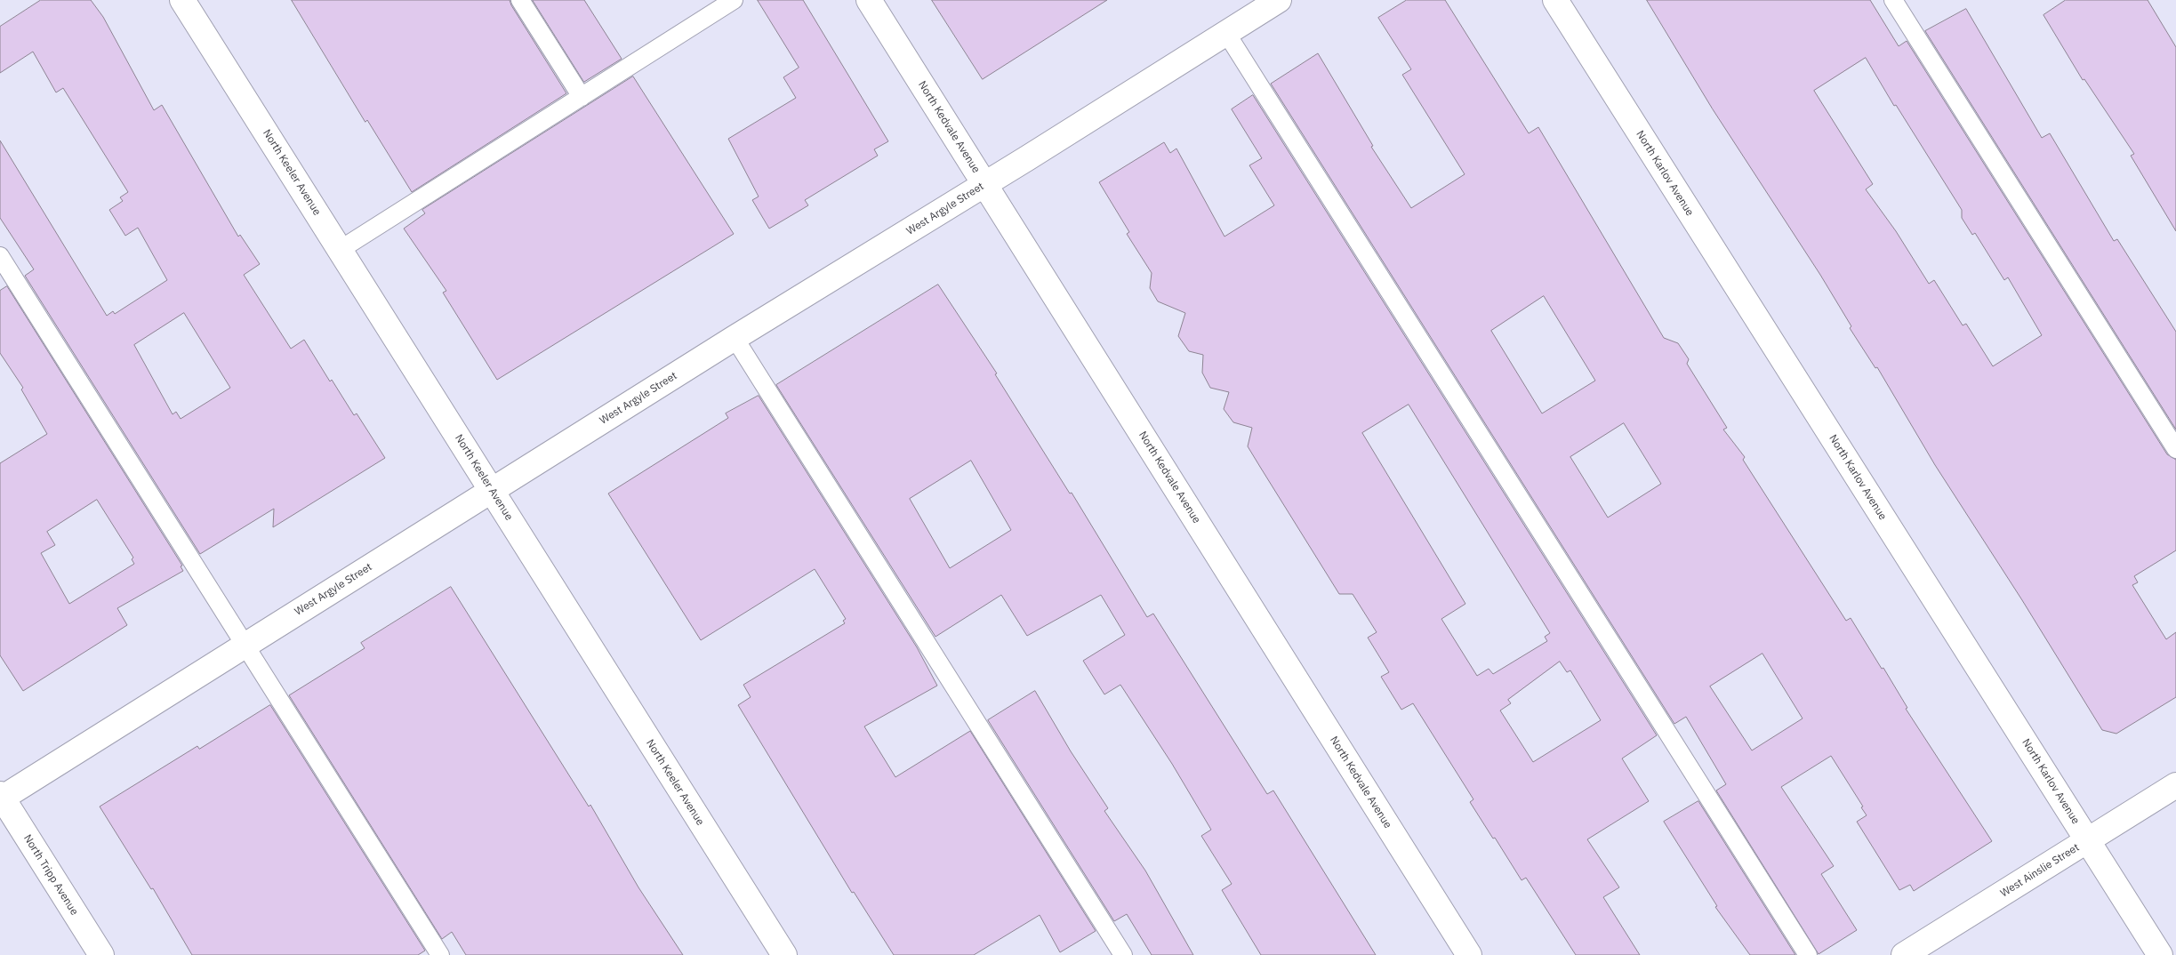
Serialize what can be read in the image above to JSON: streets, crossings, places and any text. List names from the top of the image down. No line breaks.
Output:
{"streets":{"street":["North Kedvale Avenue","North Keeler Avenue","North Karlov Avenue","West Argyle Street","West Ainslie Street","North Tripp Avenue"]},"crossings":[["North Kedvale Avenue","West Argyle Street"],["North Keeler Avenue","West Argyle Street"],["North Karlov Avenue","West Ainslie Street"],["West Argyle Street","North Tripp Avenue"]]}
